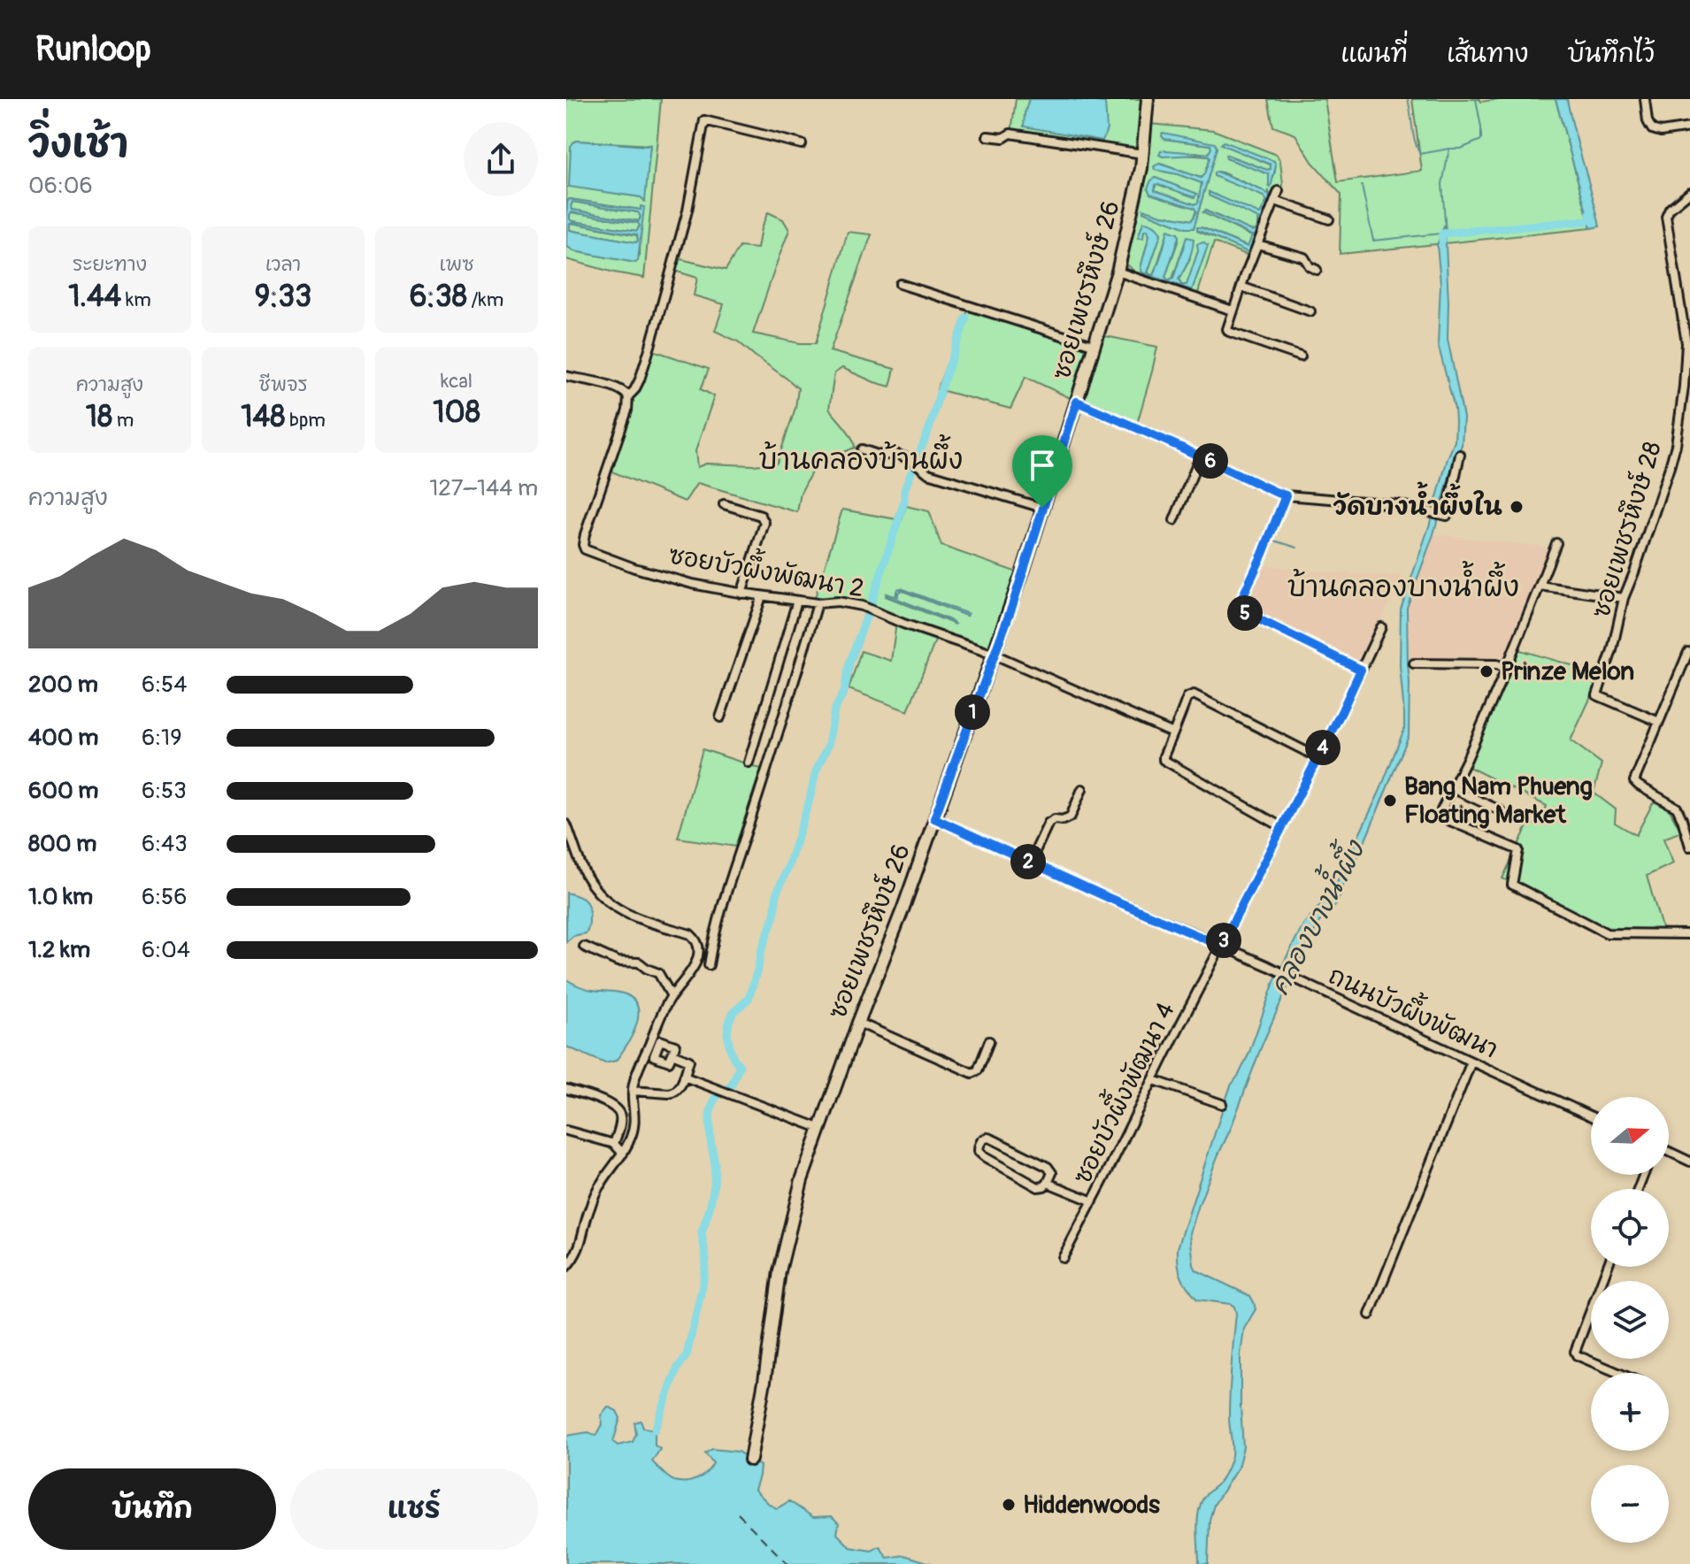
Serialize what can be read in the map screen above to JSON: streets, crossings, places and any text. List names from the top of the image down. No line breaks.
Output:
{"streets":{"street":["ซอยเพชรหึงษ์ 26","ซอยเพชรหึงษ์ 28","ซอยบัวผึ้งพัฒนา 2","ถนนบัวผึ้งพัฒนา","ซอยบัวผึ้งพัฒนา 4"]},"crossings":[["ซอยเพชรหึงษ์ 26","ซอยบัวผึ้งพัฒนา 2"],["ซอยเพชรหึงษ์ 26","ถนนบัวผึ้งพัฒนา"],["ถนนบัวผึ้งพัฒนา","ซอยบัวผึ้งพัฒนา 4"]],"districts":["บ้านคลองบ้านผึ้ง","บ้านคลองบางน้ำผึ้ง"],"water":["คลองบางน้ำผึ้ง"],"places":["วัดบางน้ำผึ้งใน","Prinze Melon","Bang Nam Phueng Floating Market","Hiddenwoods"],"north":"right","page":{"header":"Runloop","nav":["แผนที่","เส้นทาง","บันทึกไว้"],"heading":["วิ่งเช้า","06:06"],"stats":[["ระยะทาง","1.44 km"],["เวลา","9:33"],["เพซ","6:38 /km"],["ความสูง","18 m"],["ชีพจร","148 bpm"],["kcal","108"]],"pins":["6","5","1","4","2","3"],"chart":["ความสูง","127–144 m"],"list":[{"name":"200 m","note":"6:54"},{"name":"400 m","note":"6:19"},{"name":"600 m","note":"6:53"},{"name":"800 m","note":"6:43"},{"name":"1.0 km","note":"6:56"},{"name":"1.2 km","note":"6:04"}],"map_buttons":["+","−"],"buttons":["บันทึก","แชร์"]}}
